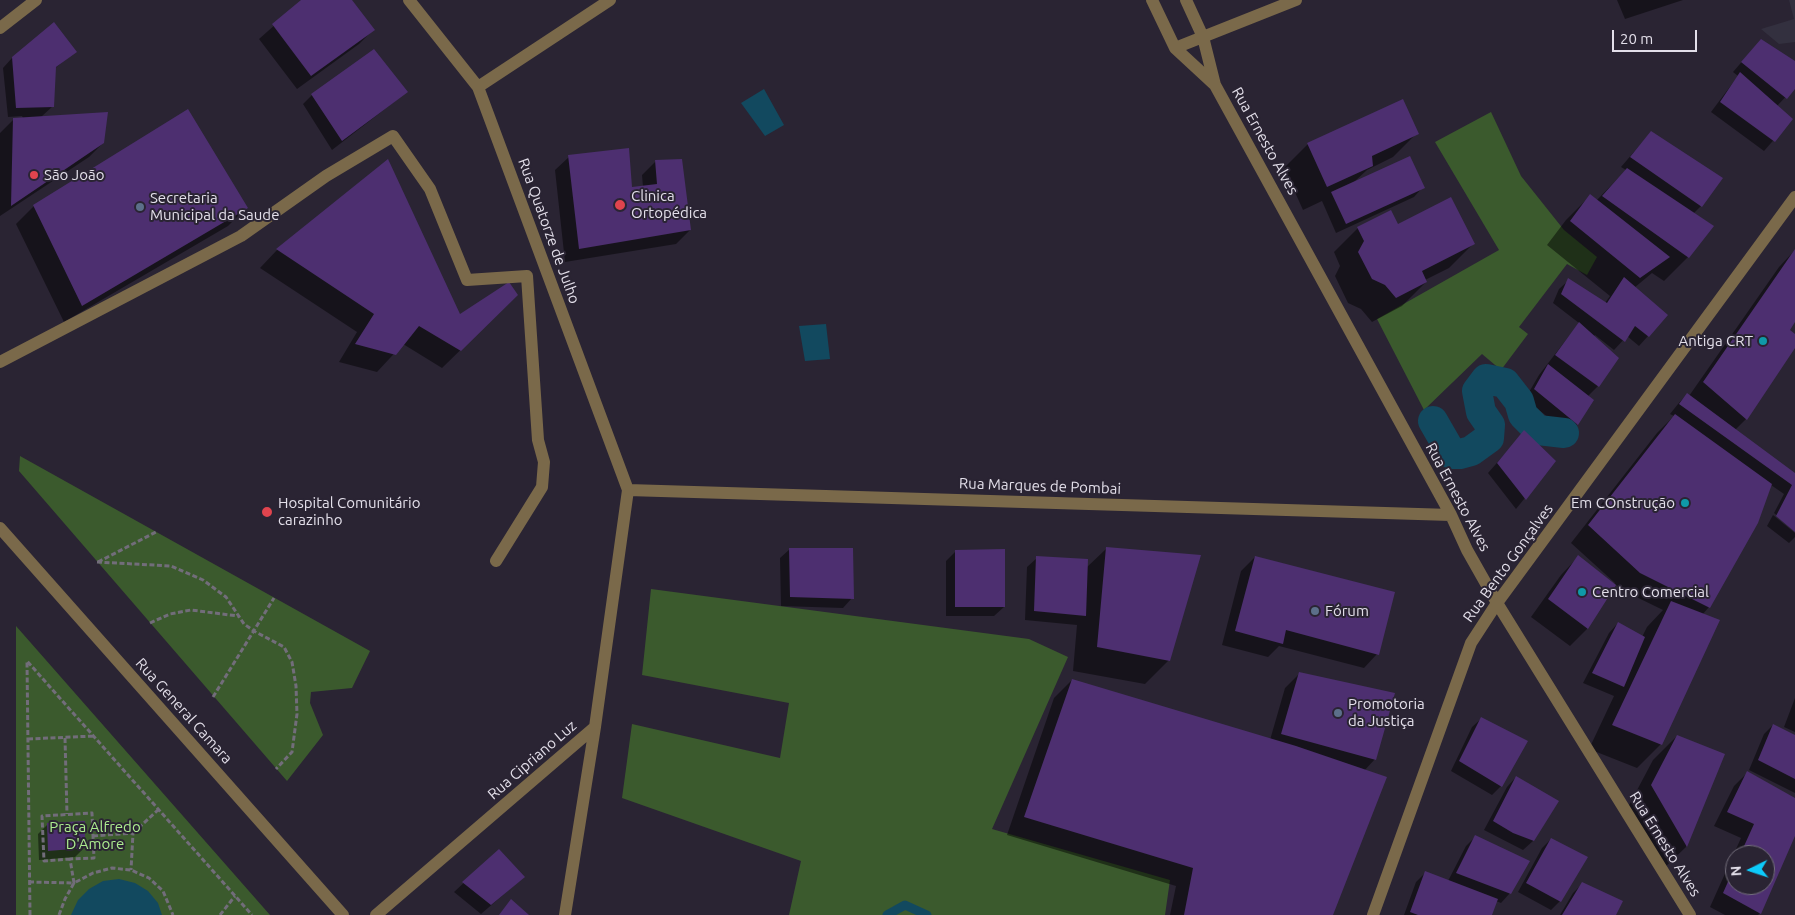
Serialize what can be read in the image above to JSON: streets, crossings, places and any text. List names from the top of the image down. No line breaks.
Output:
{"streets":{"street":["Rua Ernesto Alves","Rua Quatorze de Julho","Rua Marques de Pombai","Rua Bento Gonçalves","Rua General Camara","Rua Cipriano Luz"]},"crossings":[["Rua Ernesto Alves","Rua Marques de Pombai"],["Rua Ernesto Alves","Rua Bento Gonçalves"],["Rua Quatorze de Julho","Rua Marques de Pombai"],["Rua Quatorze de Julho","Rua Cipriano Luz"],["Rua Marques de Pombai","Rua Cipriano Luz"]],"parks":["Praça Alfredo D'Amore"],"places":["São João","Clinica Ortopédica","Secretaria Municipal da Saude","Antiga CRT","Em COnstrução","Hospital Comunitário carazinho","Centro Comercial","Fórum","Promotoria da Justiça"],"scale_bar":"20 m","north":"left"}
